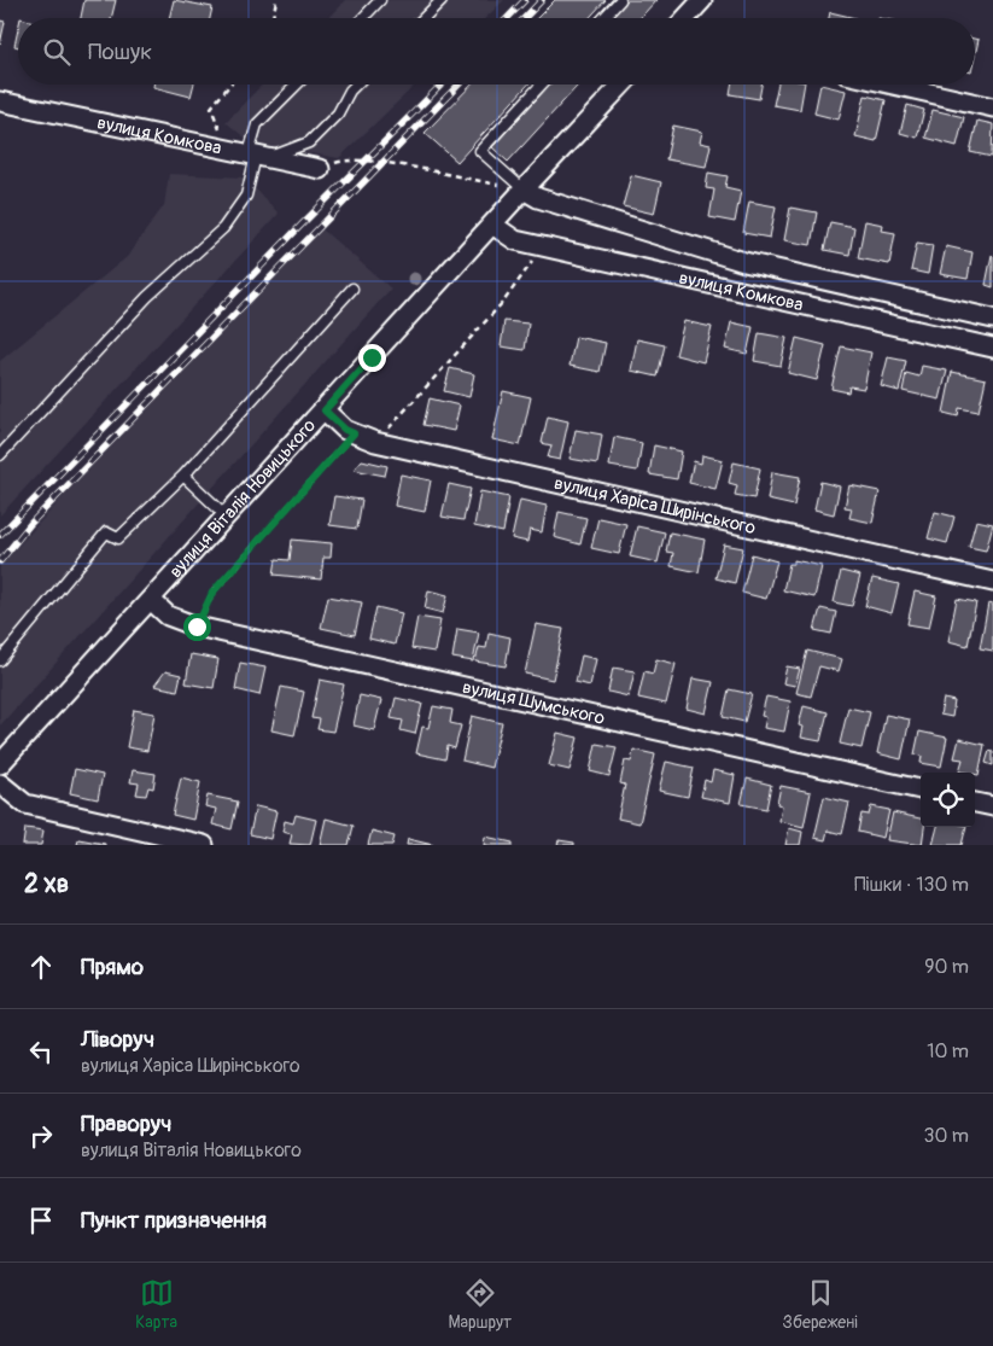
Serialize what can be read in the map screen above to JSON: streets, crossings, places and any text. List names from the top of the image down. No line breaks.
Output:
{"streets":{"street":["вулиця Комкова","вулиця Віталія Новицького","вулиця Харіса Ширінського","вулиця Шумського"]},"crossings":[["вулиця Комкова","вулиця Віталія Новицького"],["вулиця Віталія Новицького","вулиця Харіса Ширінського"],["вулиця Віталія Новицького","вулиця Шумського"]],"page":{"search":"Пошук","heading":["2 хв","Пішки · 130 m"],"list":[["Прямо","90 m"],["Ліворуч","вулиця Харіса Ширінського","10 m"],["Праворуч","вулиця Віталія Новицького","30 m"],"Пункт призначення"],"nav":["Карта","Маршрут","Збережені"]}}
